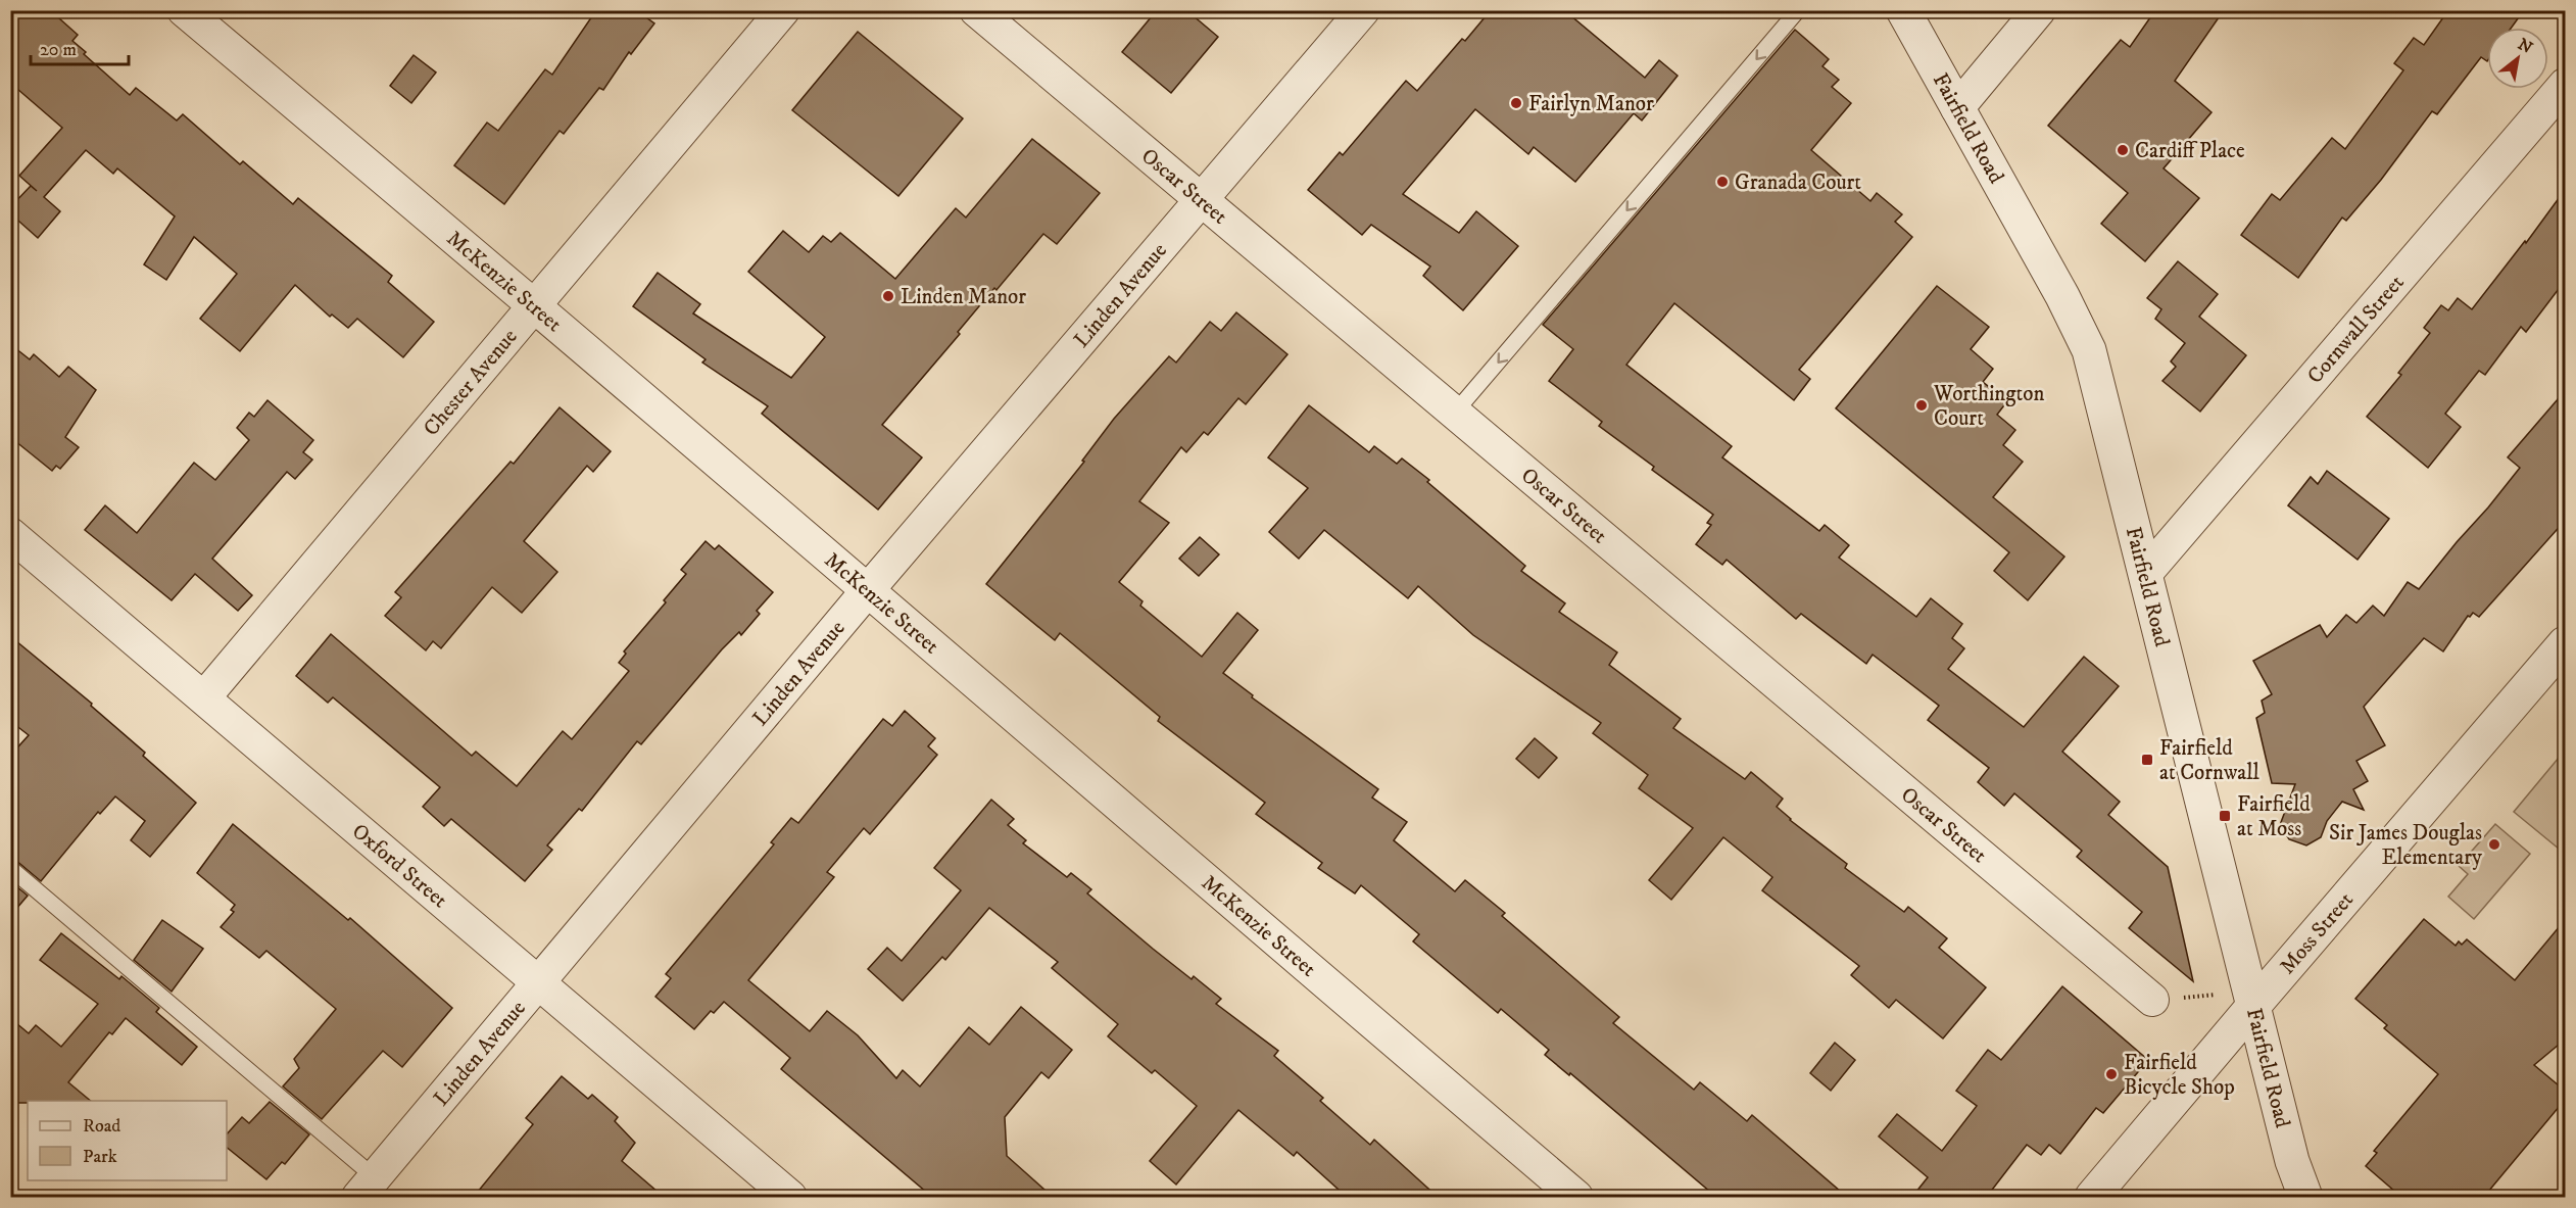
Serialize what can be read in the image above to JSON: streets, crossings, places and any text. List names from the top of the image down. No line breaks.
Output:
{"streets":{"street":["Fairfield Road","Oscar Street","McKenzie Street","Linden Avenue","Cornwall Street","Chester Avenue","Oxford Street","Moss Street"]},"crossings":[["Fairfield Road","Cornwall Street"],["Fairfield Road","Moss Street"],["Oscar Street","Linden Avenue"],["McKenzie Street","Linden Avenue"],["McKenzie Street","Chester Avenue"],["Linden Avenue","Oxford Street"],["Chester Avenue","Oxford Street"]],"places":{"other":["Fairlyn Manor","Cardiff Place","Granada Court","Linden Manor","Worthington Court","Sir James Douglas Elementary","Fairfield Bicycle Shop"],"transit":["Fairfield at Cornwall","Fairfield at Moss"]},"legend":["Road","Park"],"scale_bar":"20 m","north":"top right"}
